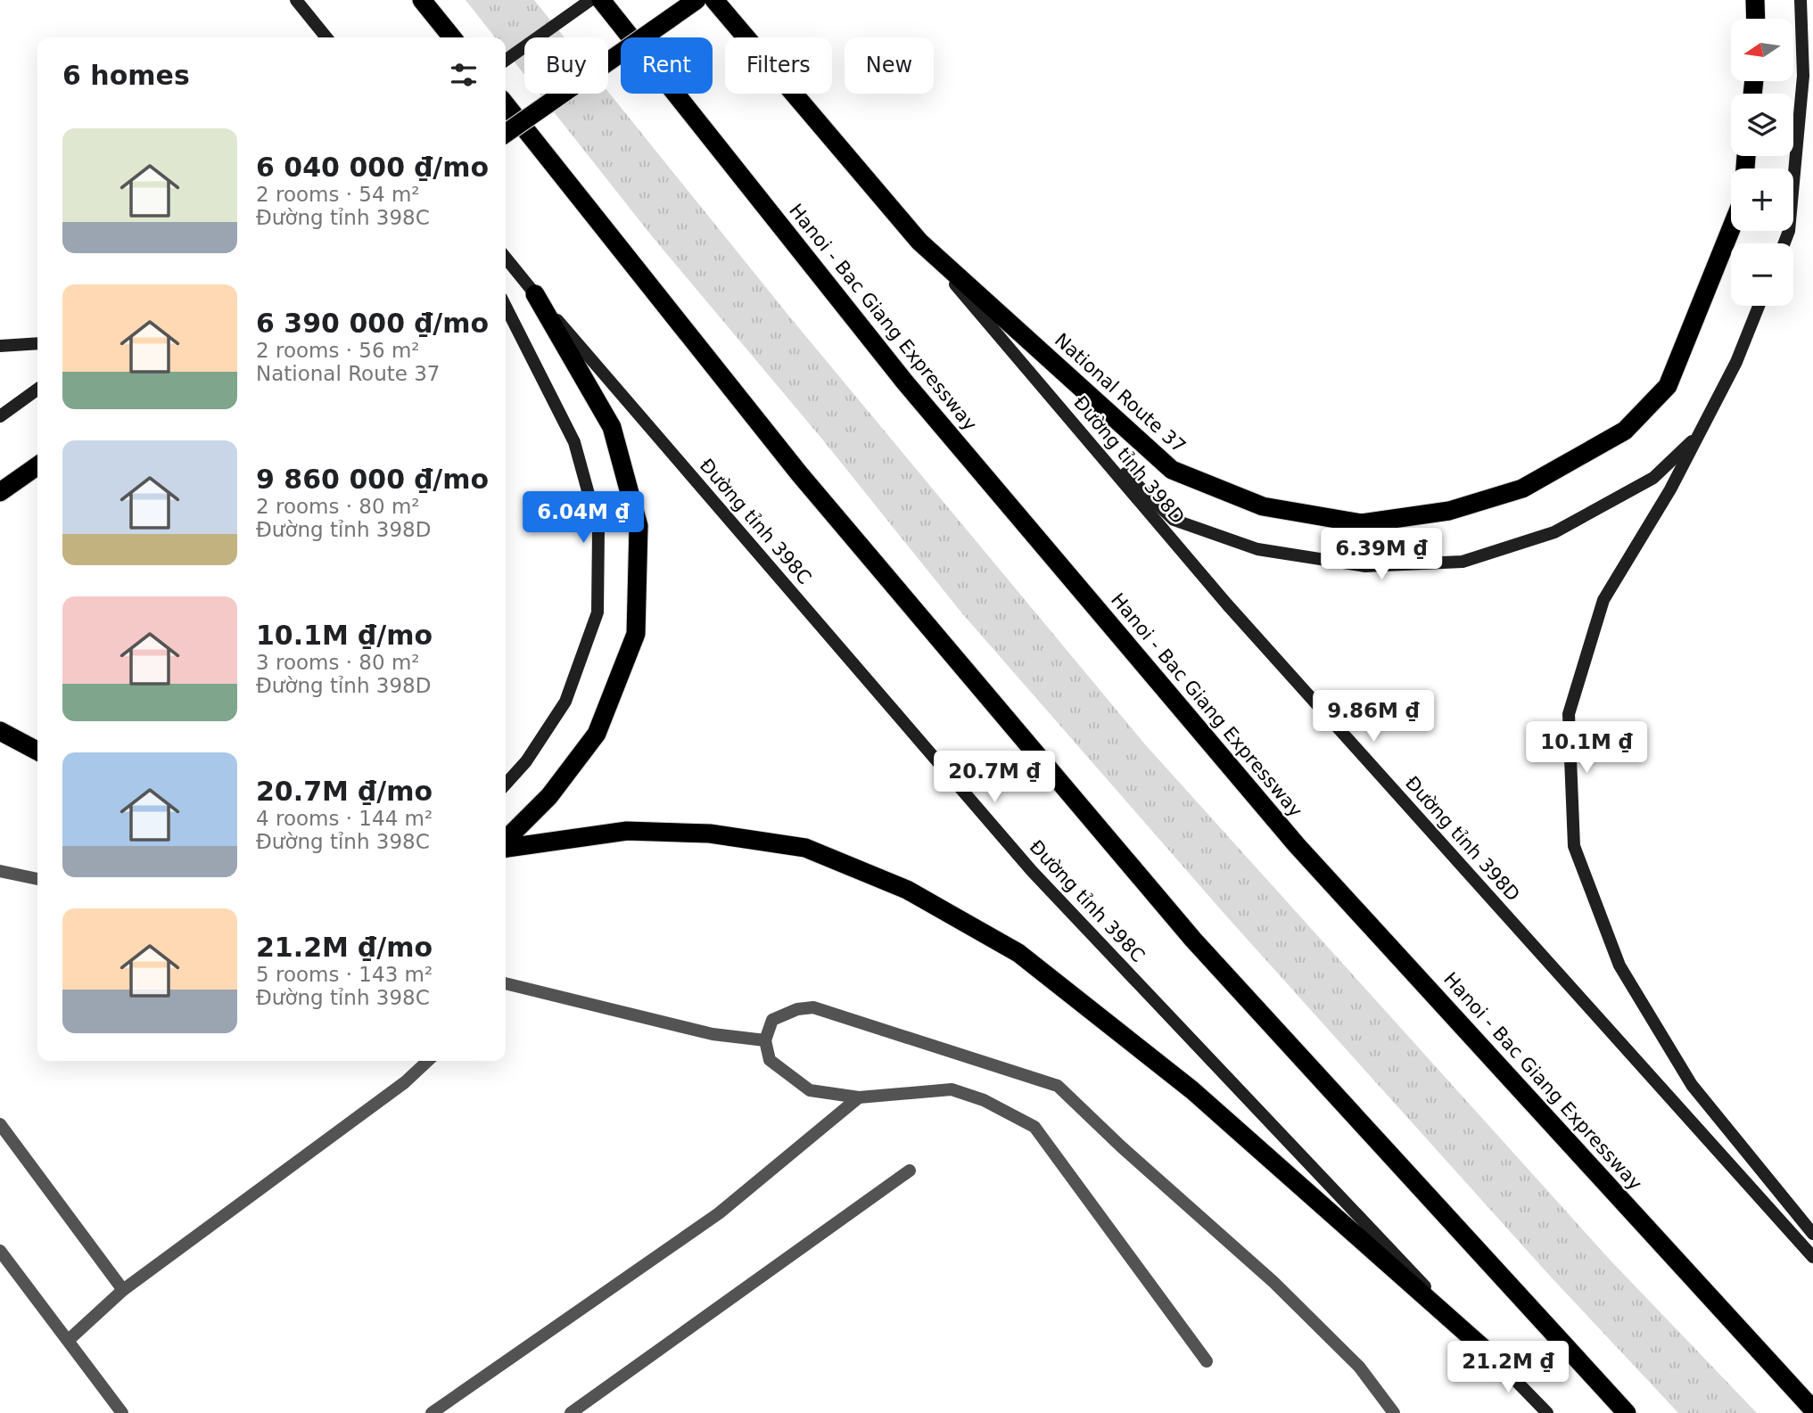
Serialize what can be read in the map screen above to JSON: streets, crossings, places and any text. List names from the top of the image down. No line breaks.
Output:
{"streets":{"highway":["Hanoi - Bac Giang Expressway","National Route 37"],"main road":["Đường tỉnh 398D","Đường tỉnh 398C"]},"crossings":[["National Route 37","Đường tỉnh 398D"]],"north":"left","page":{"map_buttons":["+","−"],"chip":["Buy","Rent","Filters","New"],"heading":"6 homes","list":[{"name":"6 040 000 ₫/mo","note":"2 rooms · 54 m² · Đường tỉnh 398C"},{"name":"6 390 000 ₫/mo","note":"2 rooms · 56 m² · National Route 37"},{"name":"9 860 000 ₫/mo","note":"2 rooms · 80 m² · Đường tỉnh 398D"},{"name":"10.1M ₫/mo","note":"3 rooms · 80 m² · Đường tỉnh 398D"},{"name":"20.7M ₫/mo","note":"4 rooms · 144 m² · Đường tỉnh 398C"},{"name":"21.2M ₫/mo","note":"5 rooms · 143 m² · Đường tỉnh 398C"}],"price":["6.04M ₫","6.39M ₫","9.86M ₫","10.1M ₫","20.7M ₫","21.2M ₫"]}}
